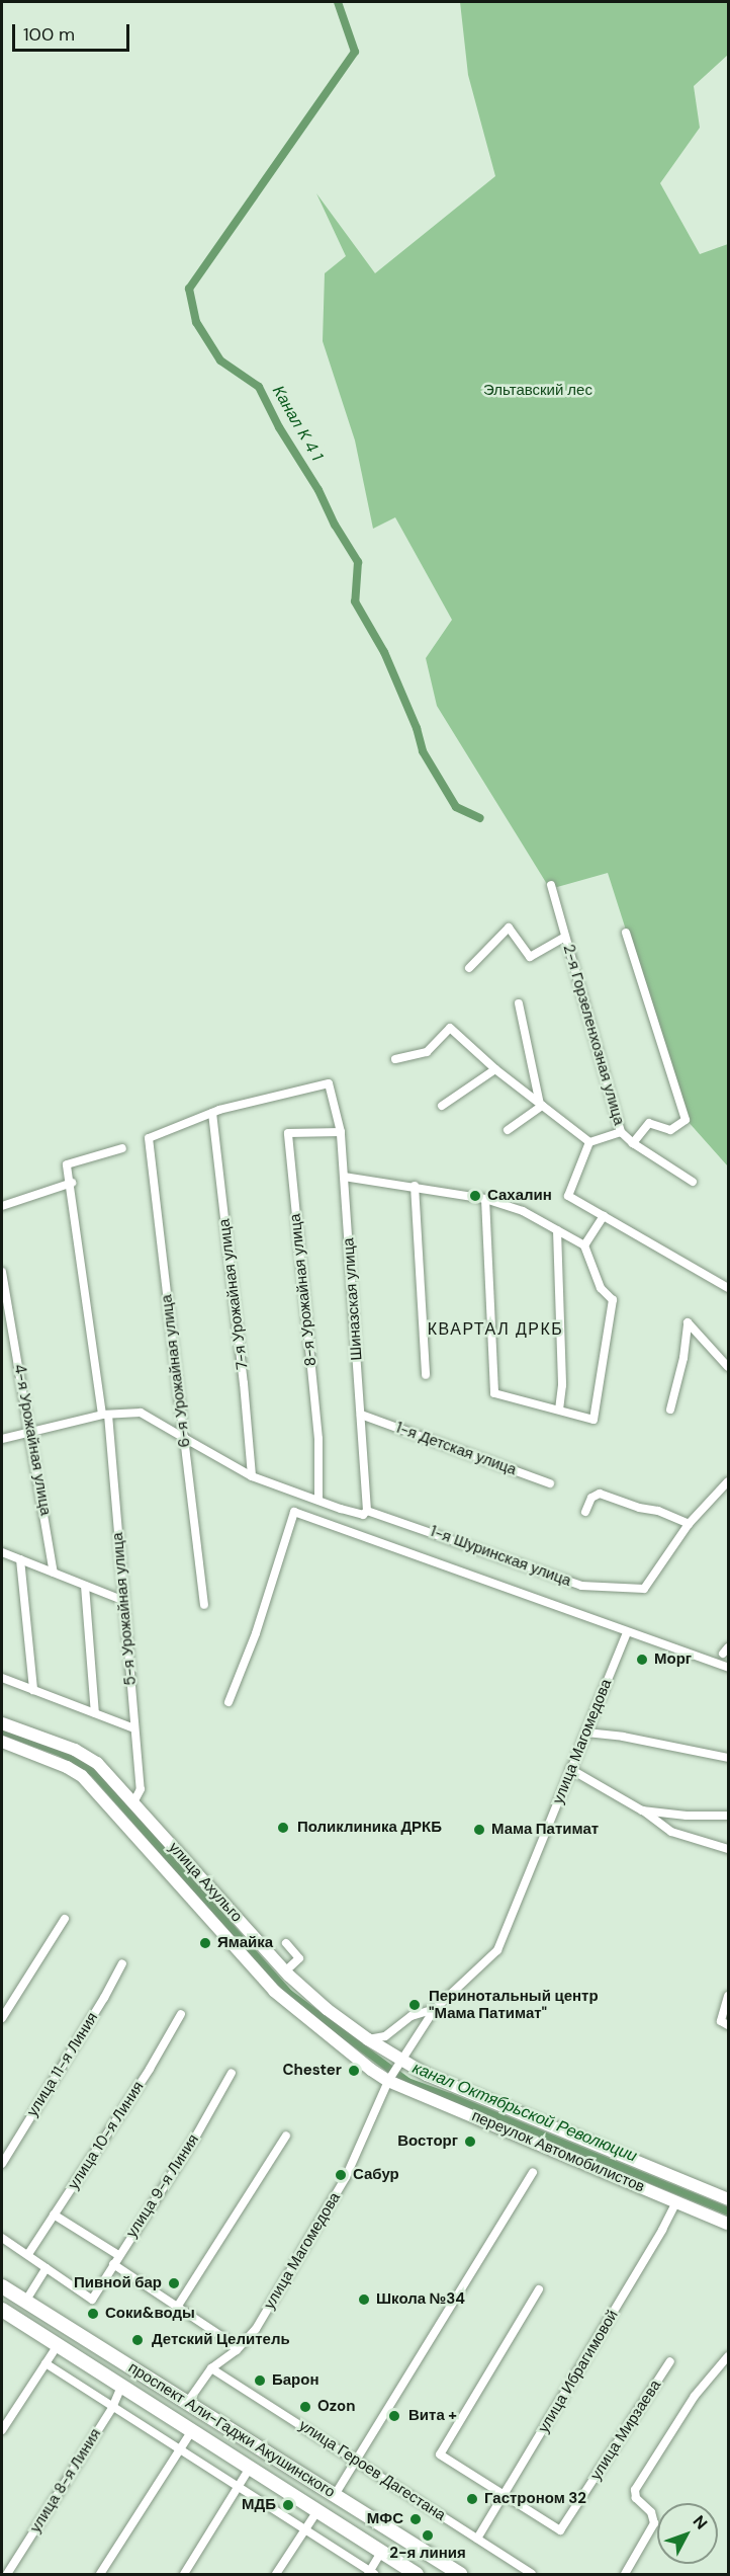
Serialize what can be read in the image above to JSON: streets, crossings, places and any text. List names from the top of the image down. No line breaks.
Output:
{"streets":{"main road":["улица Ахульго","переулок Автомобилистов","проспект Али-Гаджи Акушинского"],"street":["2-я Горзеленхозная улица","8-я Урожайная улица","7-я Урожайная улица","Шиназская улица","6-я Урожайная улица","4-я Урожайная улица","1-я Детская улица","1-я Шуринская улица","5-я Урожайная улица","улица Магомедова","улица 11-я Линия","улица 10-я Линия","улица 9-я Линия","улица Ибрагимовой","улица Мирзаева","улица Героев Дагестана","улица 8-я Линия"]},"crossings":[["8-я Урожайная улица","Шиназская улица"],["8-я Урожайная улица","1-я Шуринская улица"],["7-я Урожайная улица","Шиназская улица"],["7-я Урожайная улица","6-я Урожайная улица"],["7-я Урожайная улица","1-я Шуринская улица"],["Шиназская улица","6-я Урожайная улица"],["Шиназская улица","1-я Детская улица"],["Шиназская улица","1-я Шуринская улица"],["6-я Урожайная улица","1-я Шуринская улица"],["4-я Урожайная улица","1-я Шуринская улица"],["1-я Шуринская улица","5-я Урожайная улица"],["5-я Урожайная улица","улица Ахульго"],["улица Магомедова","улица Ахульго"],["улица Магомедова","переулок Автомобилистов"],["улица Магомедова","проспект Али-Гаджи Акушинского"],["улица Магомедова","улица Героев Дагестана"],["переулок Автомобилистов","улица Ибрагимовой"],["улица Ибрагимовой","улица Мирзаева"],["улица Ибрагимовой","улица Героев Дагестана"],["проспект Али-Гаджи Акушинского","улица 8-я Линия"]],"districts":["КВАРТАЛ ДРКБ"],"water":["Канал К 4 1","канал Октябрьской Революции"],"parks":["Эльтавский лес"],"places":["Сахалин","Морг","Поликлиника ДРКБ","Мама Патимат","Ямайка","Перинотальный центр \"Мама Патимат\"","Chester","Восторг","Сабур","Пивной бар","Школа №34","Соки&воды","Детский Целитель","Барон","Ozon","Вита +","Гастроном 32","МДБ","МФС","2-я линия"],"scale_bar":"100 m","north":"top right"}
